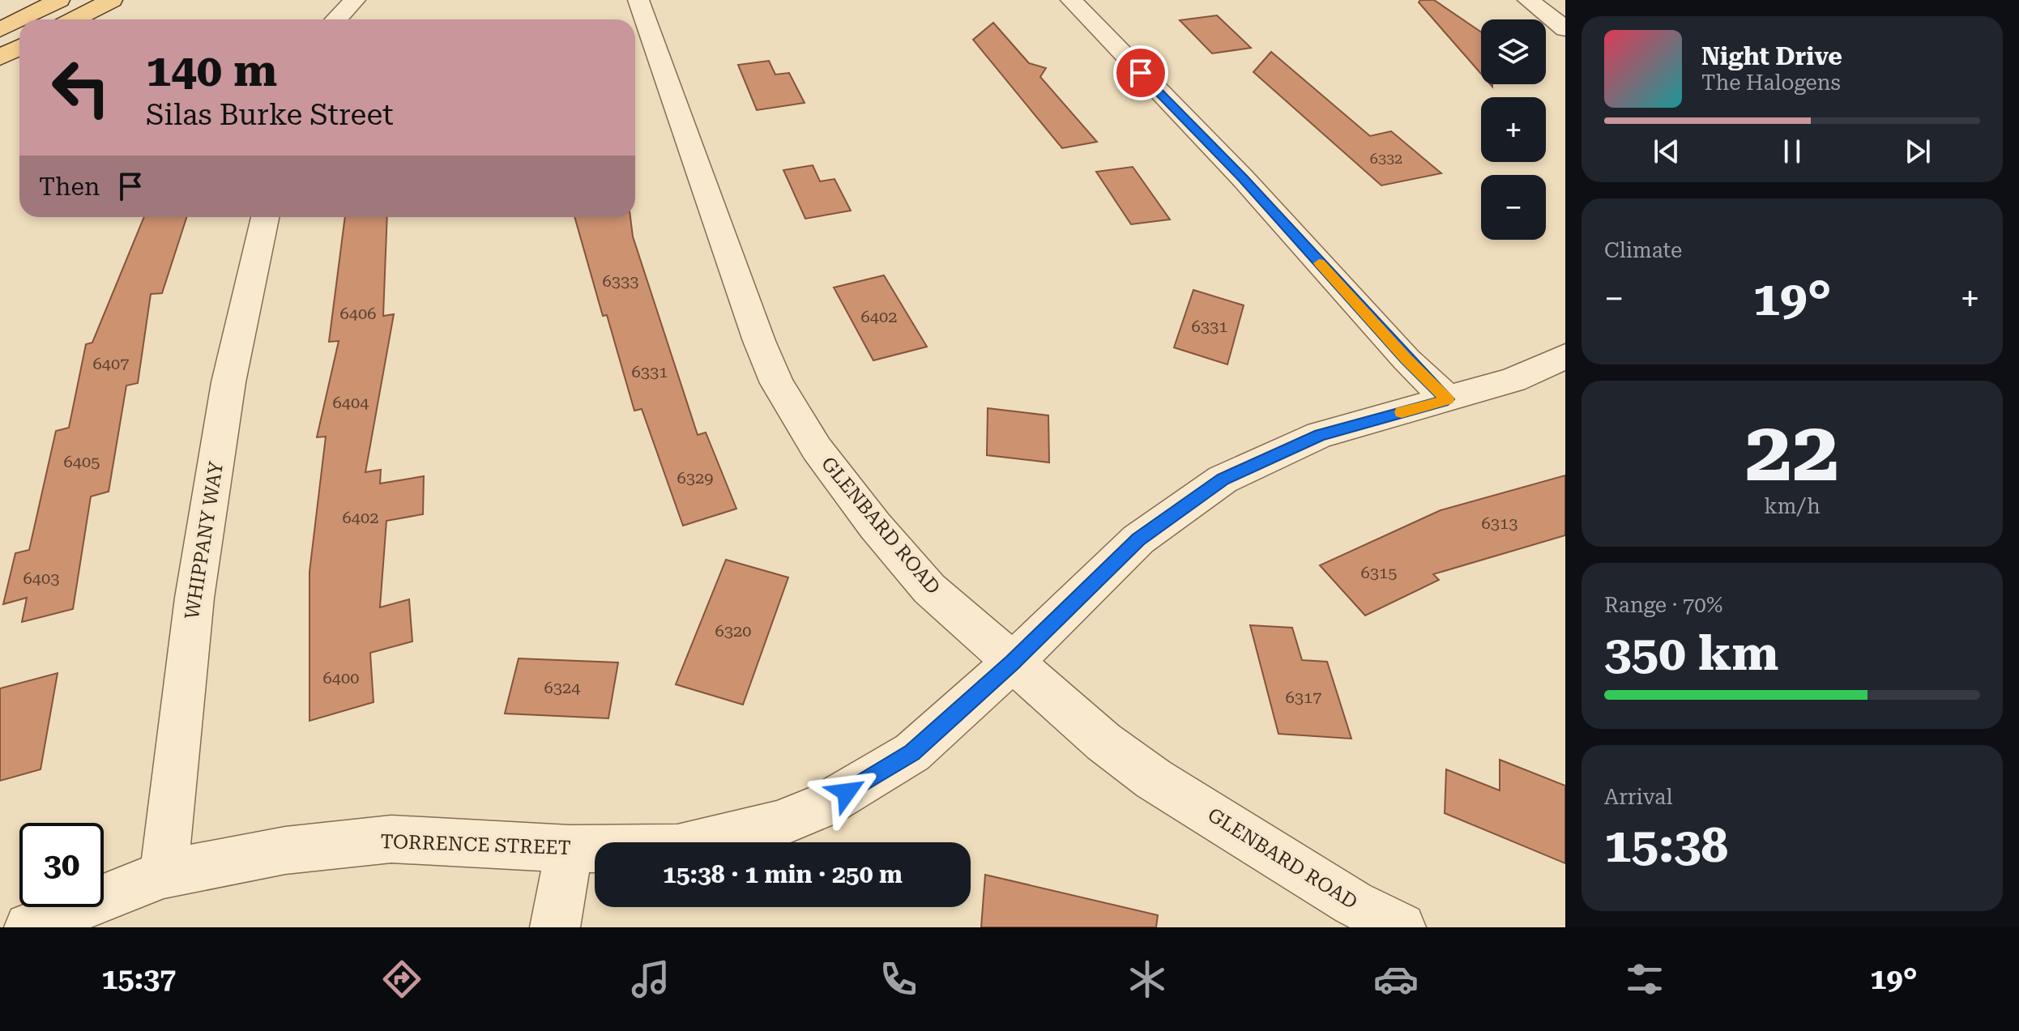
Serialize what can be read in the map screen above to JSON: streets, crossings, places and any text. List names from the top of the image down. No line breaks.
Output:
{"streets":{"street":["GLENBARD ROAD","WHIPPANY WAY","TORRENCE STREET"]},"crossings":[["GLENBARD ROAD","TORRENCE STREET"],["WHIPPANY WAY","TORRENCE STREET"]],"house_numbers":["6332","6333","6406","6402","6331","6407","6331","6404","6405","6329","6402","6313","6315","6403","6320","6400","6324","6317"],"page":{"map_buttons":["+","−"],"turn":["140 m","Silas Burke Street"],"song":["Night Drive","The Halogens"],"then":"Then","tile":["Climate",["22","km/h"],["Range · 70%","350 km"],["Arrival","15:38"]],"heat":["−","19°","+"],"limit":"30","trip":"15:38 · 1 min · 250 m","tabs":["15:37","19°"]}}
